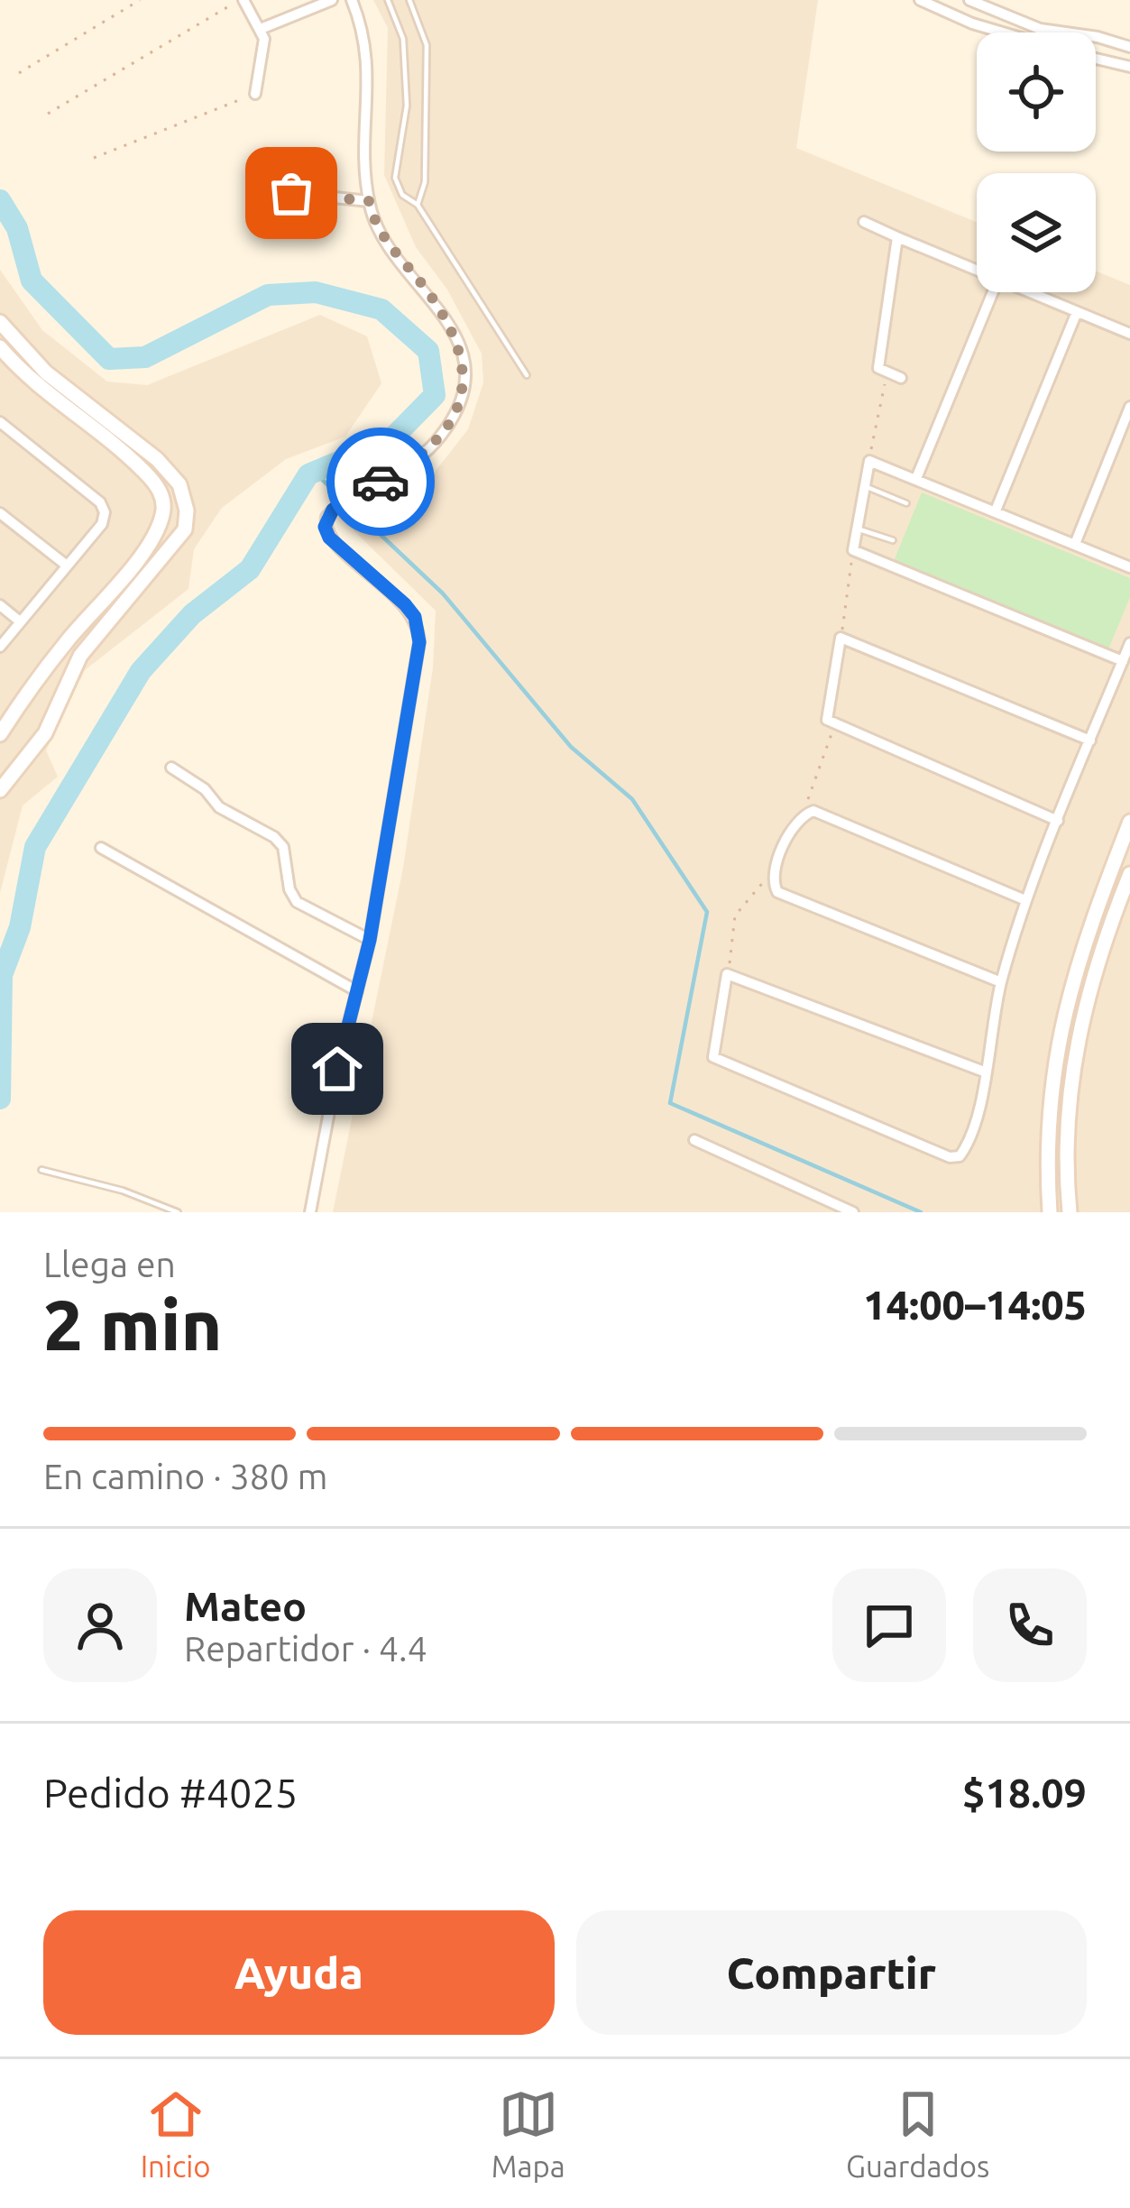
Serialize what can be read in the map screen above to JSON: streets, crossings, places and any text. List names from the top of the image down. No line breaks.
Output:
{"page":{"heading":["2 min","Llega en","14:00–14:05"],"panel":["Mateo","Repartidor · 4.4","Pedido #4025","$18.09"],"bar":"En camino · 380 m","buttons":["Ayuda","Compartir"],"tabs":["Inicio","Mapa","Guardados"]}}
